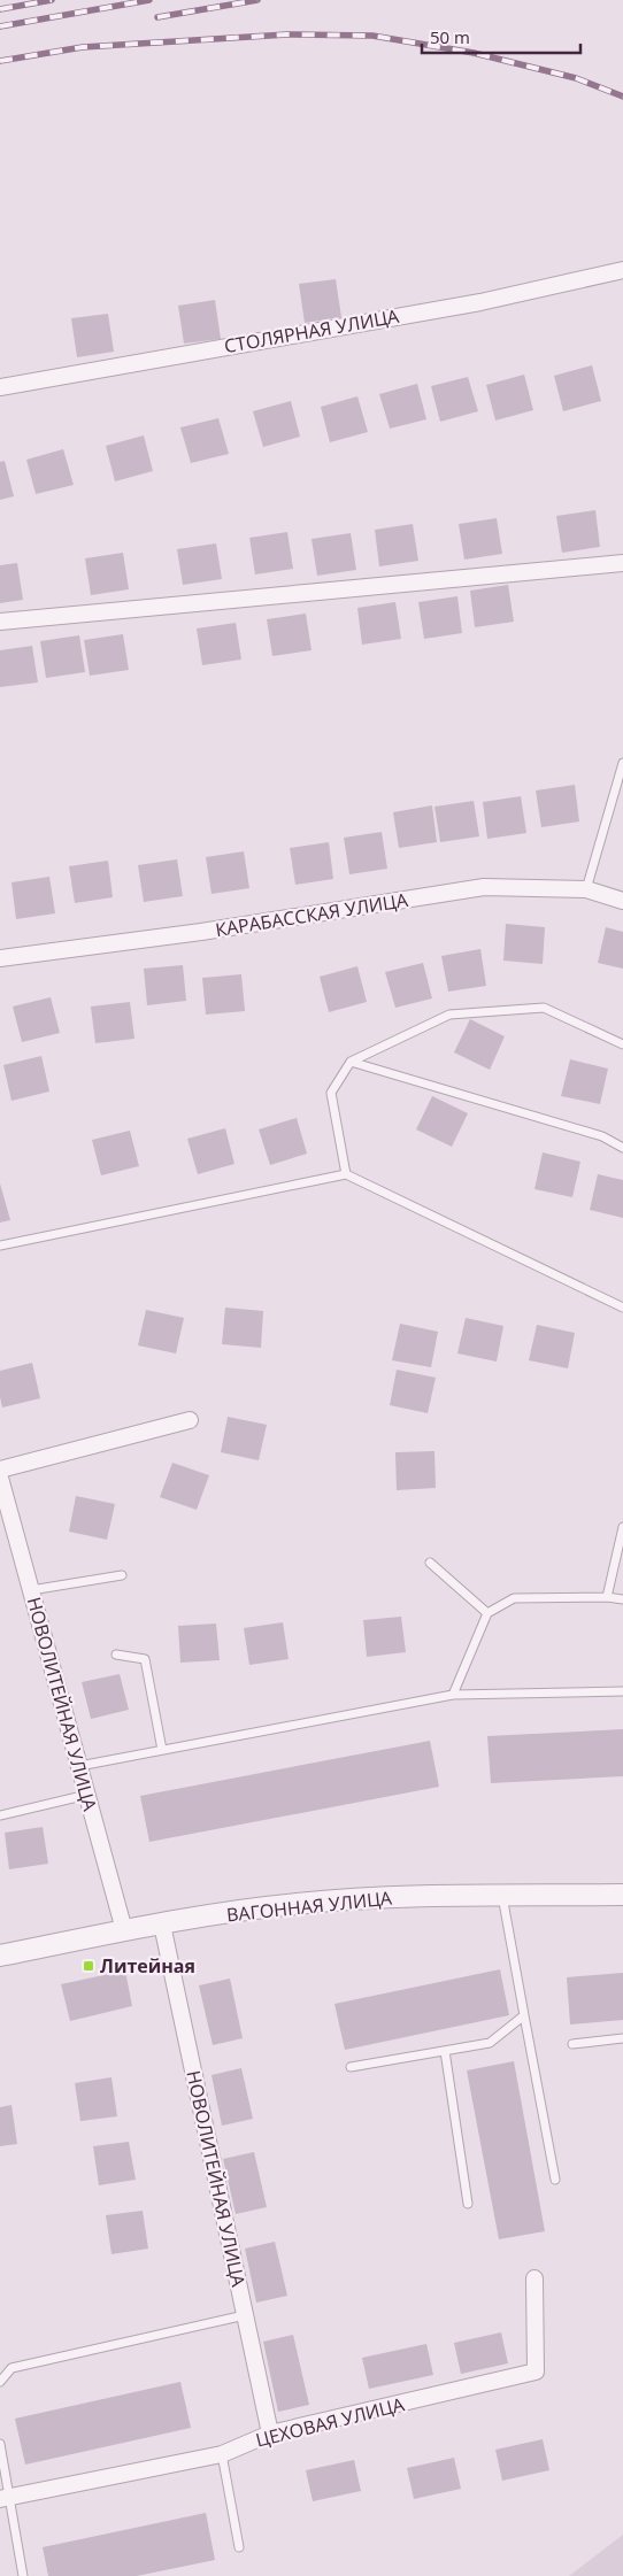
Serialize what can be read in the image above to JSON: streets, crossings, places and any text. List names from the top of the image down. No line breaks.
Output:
{"streets":{"street":["СТОЛЯРНАЯ УЛИЦА","КАРАБАССКАЯ УЛИЦА","НОВОЛИТЕЙНАЯ УЛИЦА","ВАГОННАЯ УЛИЦА","ЦЕХОВАЯ УЛИЦА"]},"crossings":[["НОВОЛИТЕЙНАЯ УЛИЦА","ВАГОННАЯ УЛИЦА"],["НОВОЛИТЕЙНАЯ УЛИЦА","ЦЕХОВАЯ УЛИЦА"]],"places":{"transit":["Литейная"]},"scale_bar":"50 m"}
